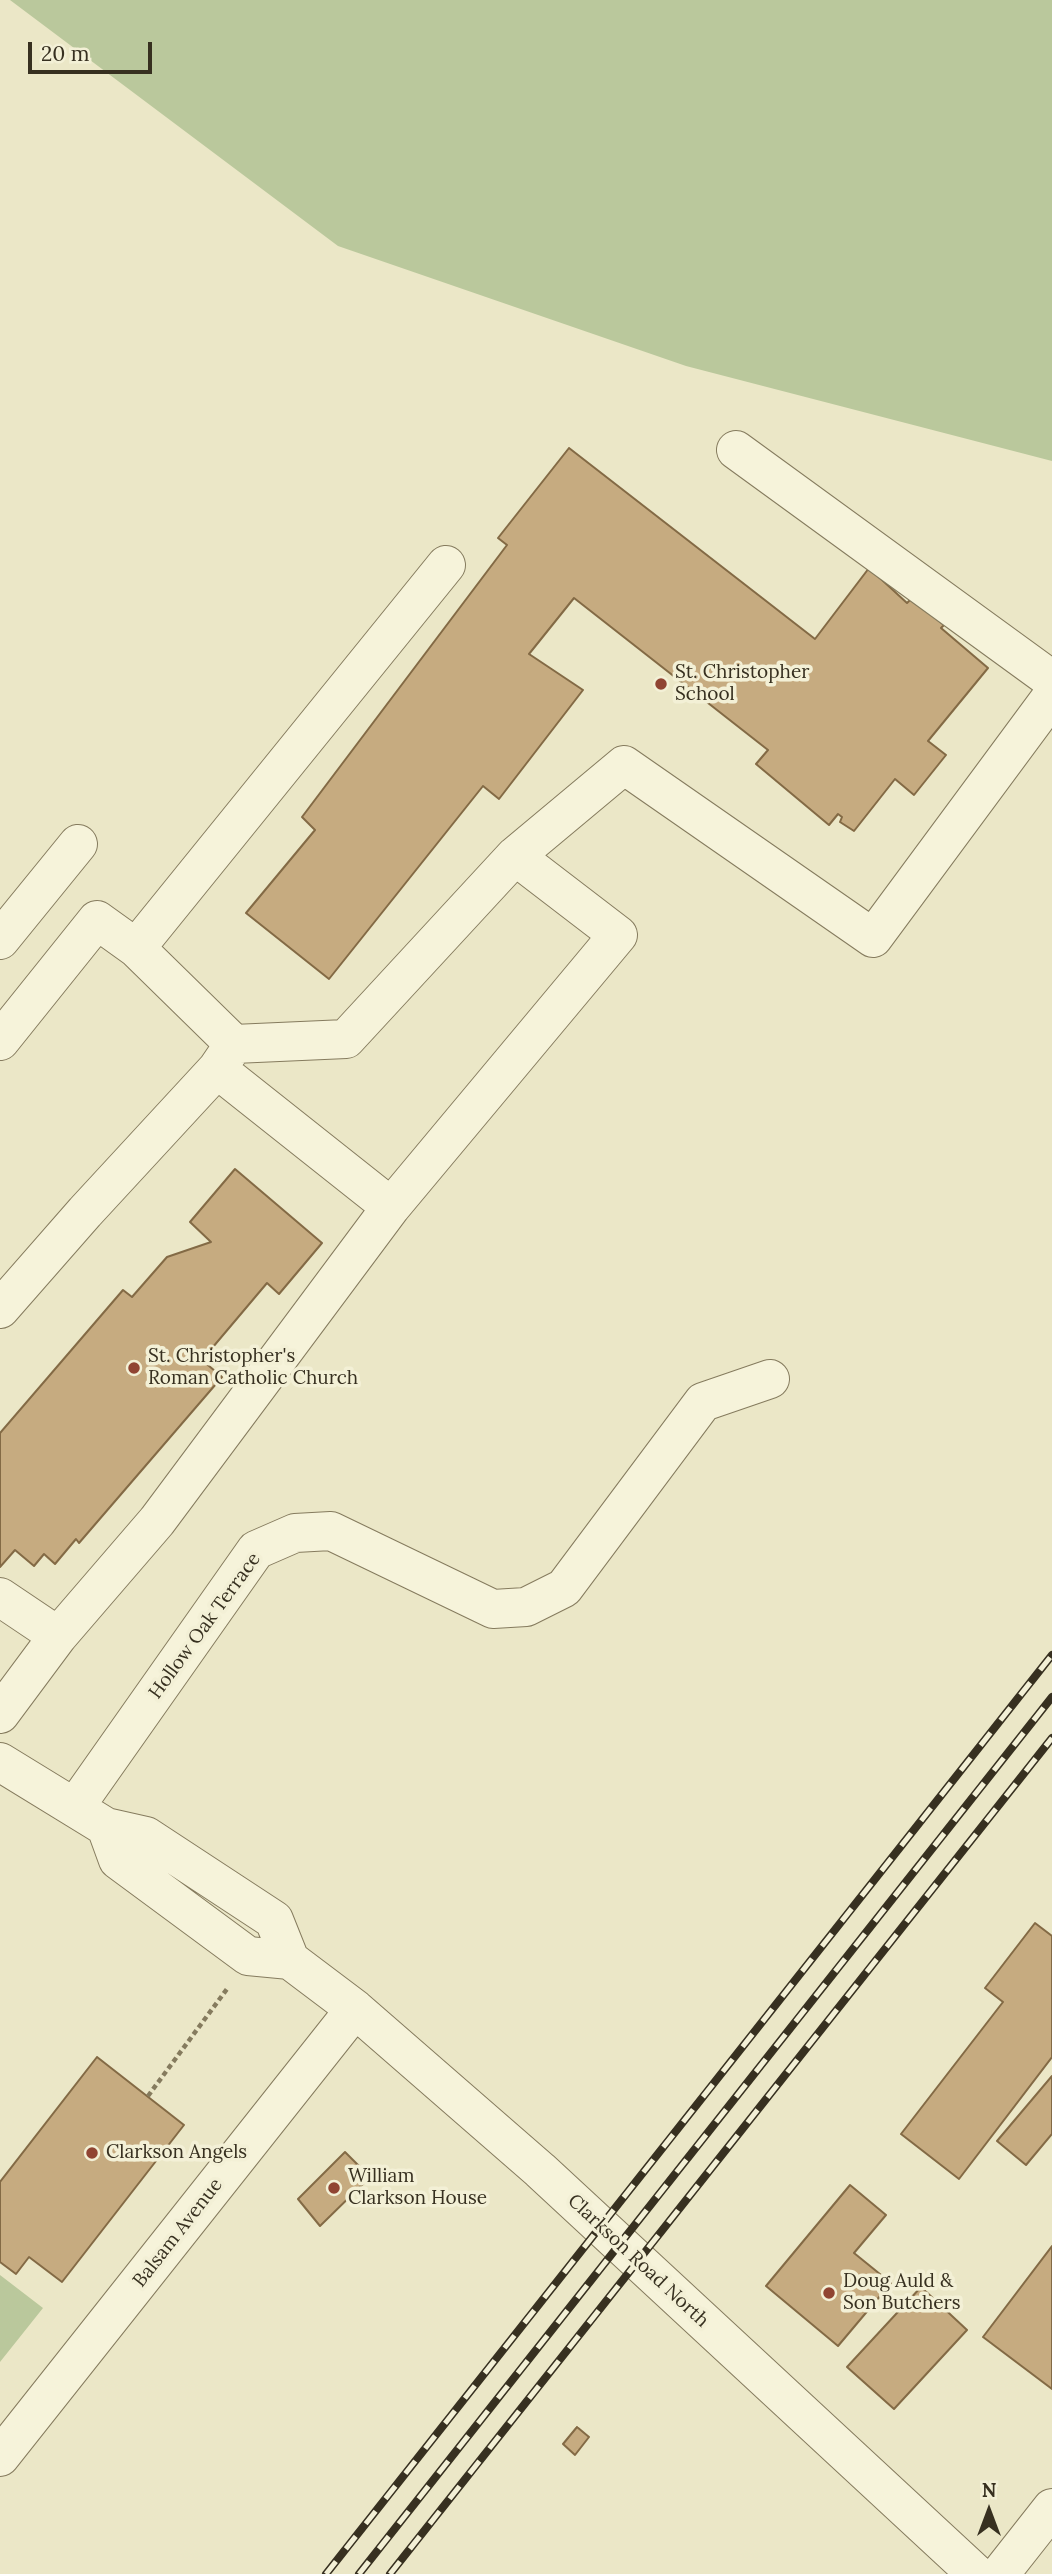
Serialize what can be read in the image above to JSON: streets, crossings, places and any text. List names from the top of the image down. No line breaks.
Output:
{"streets":{"street":["Hollow Oak Terrace","Balsam Avenue","Clarkson Road North"]},"crossings":[["Hollow Oak Terrace","Clarkson Road North"],["Balsam Avenue","Clarkson Road North"]],"places":["St. Christopher School","St. Christopher's Roman Catholic Church","Clarkson Angels","William Clarkson House","Doug Auld & Son Butchers"],"scale_bar":"20 m","north":"top"}
